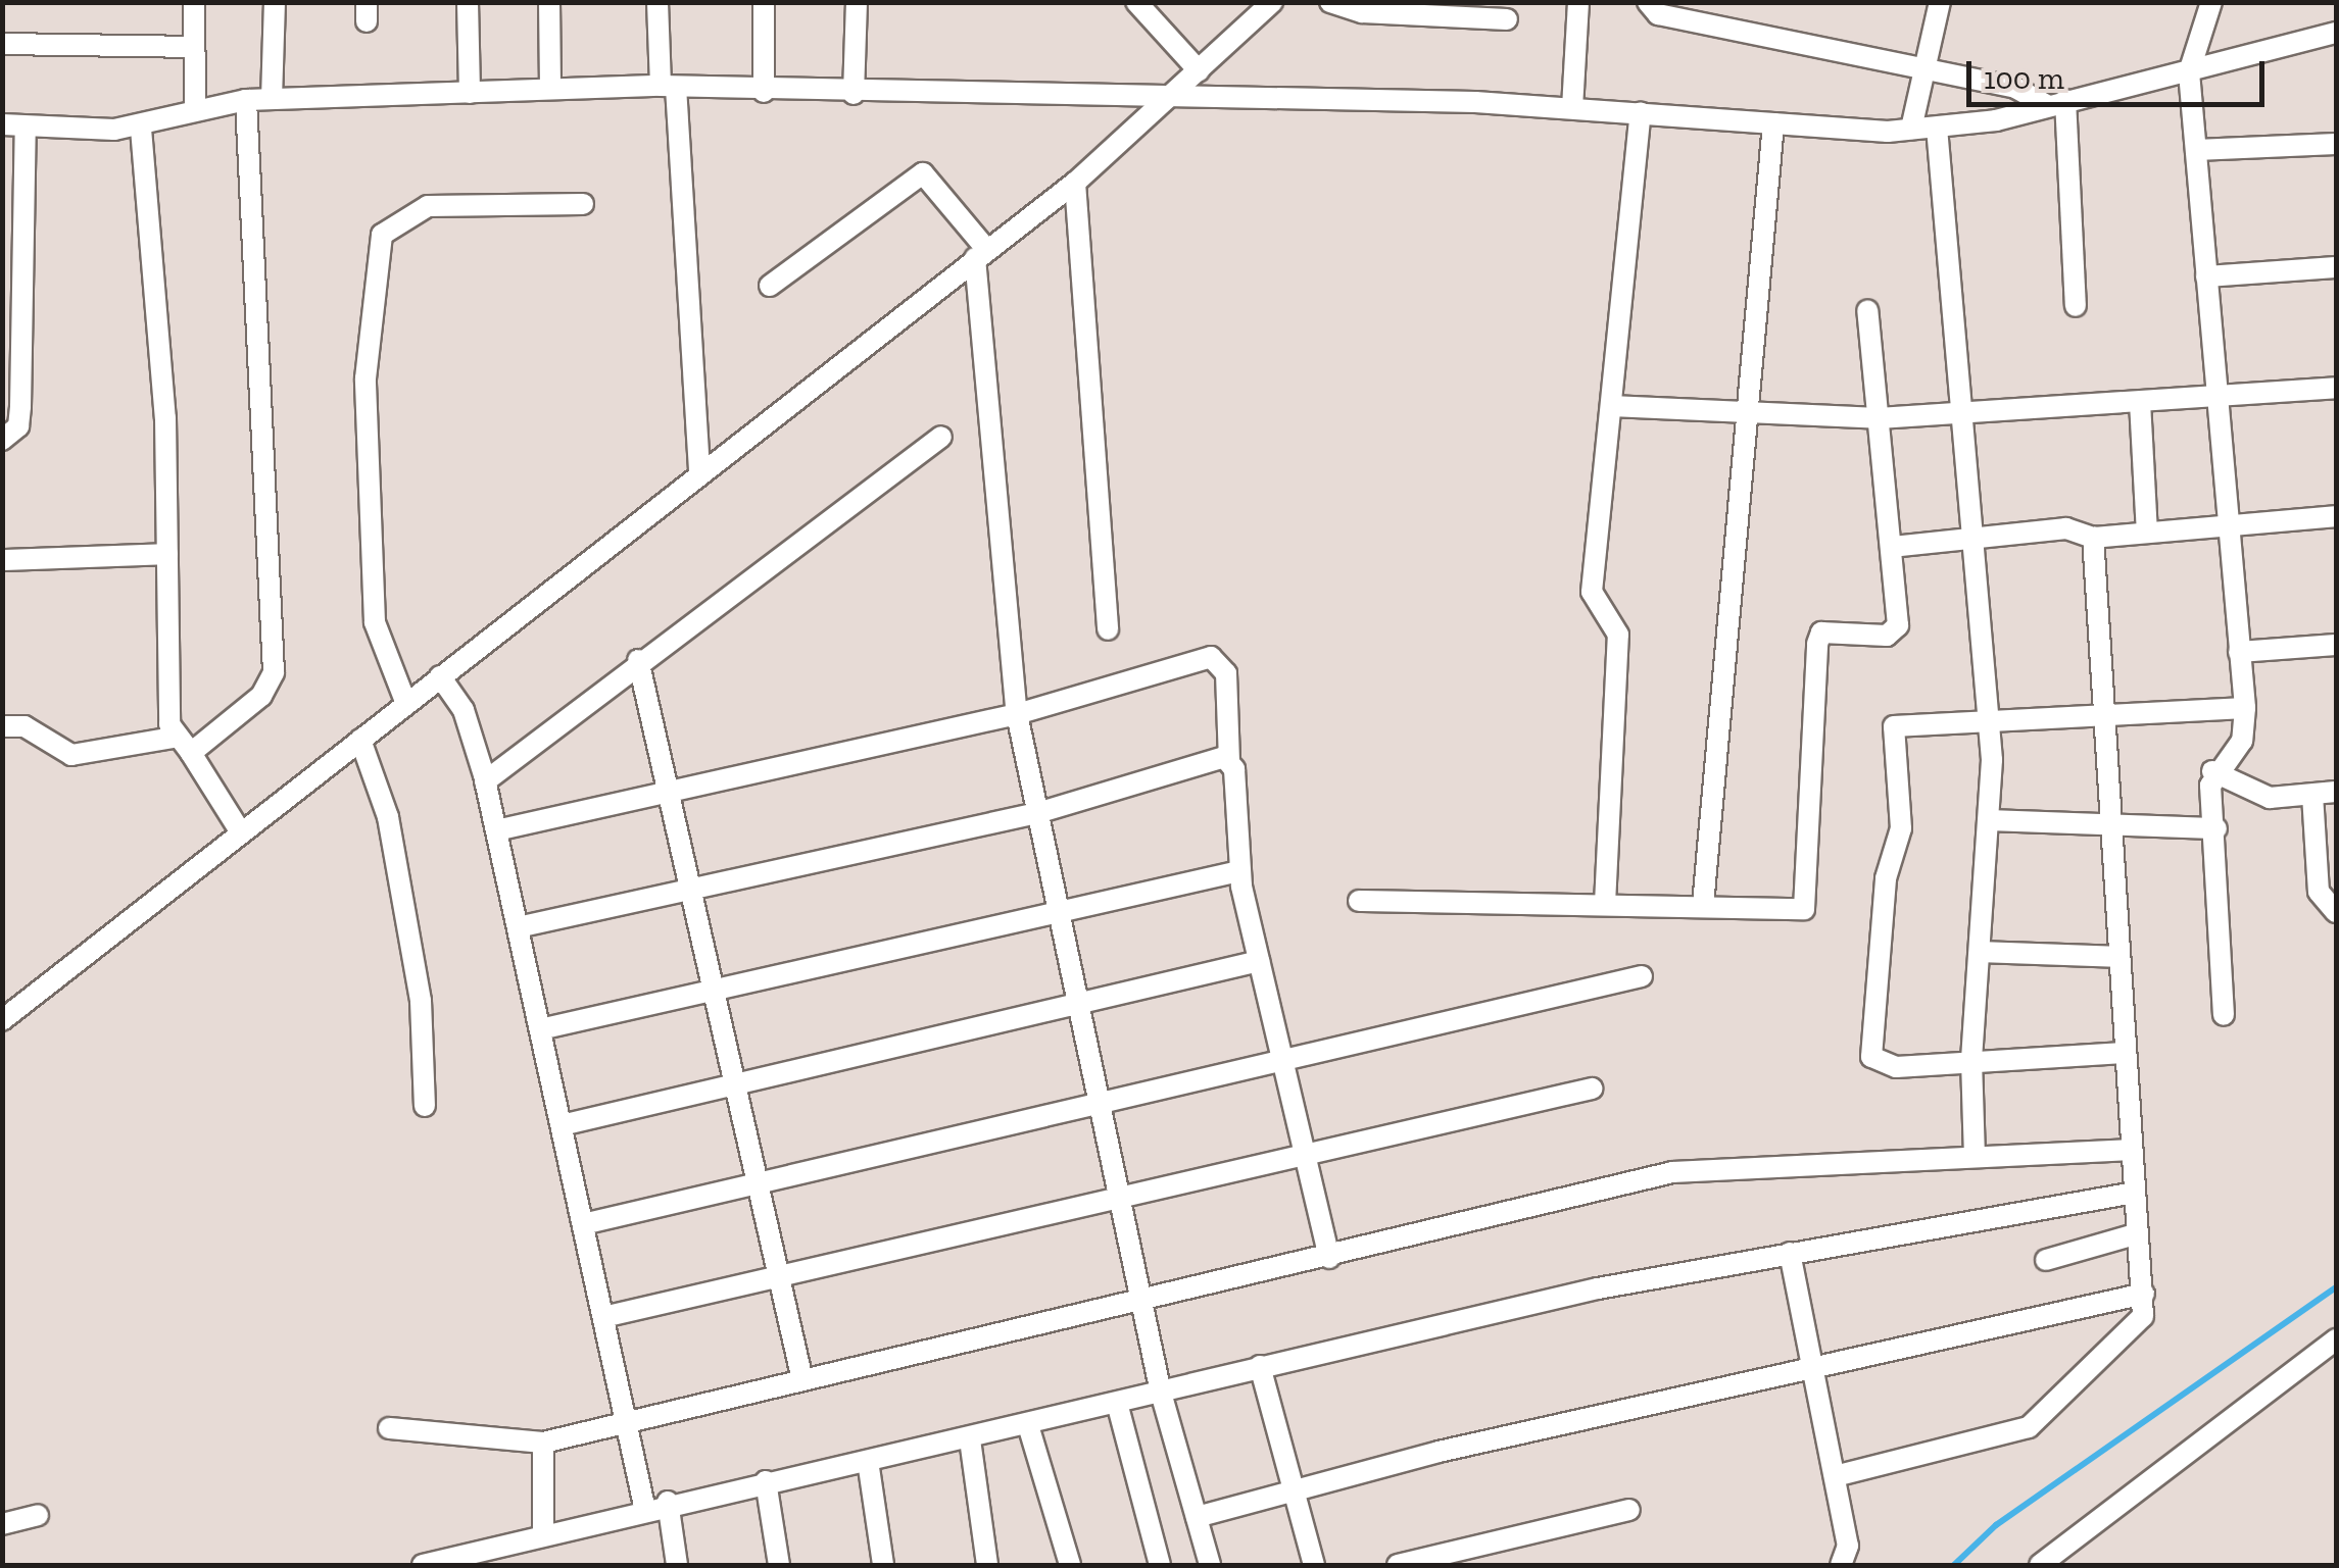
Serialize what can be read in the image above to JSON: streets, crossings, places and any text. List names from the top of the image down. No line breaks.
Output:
{"scale_bar":"100 m"}
